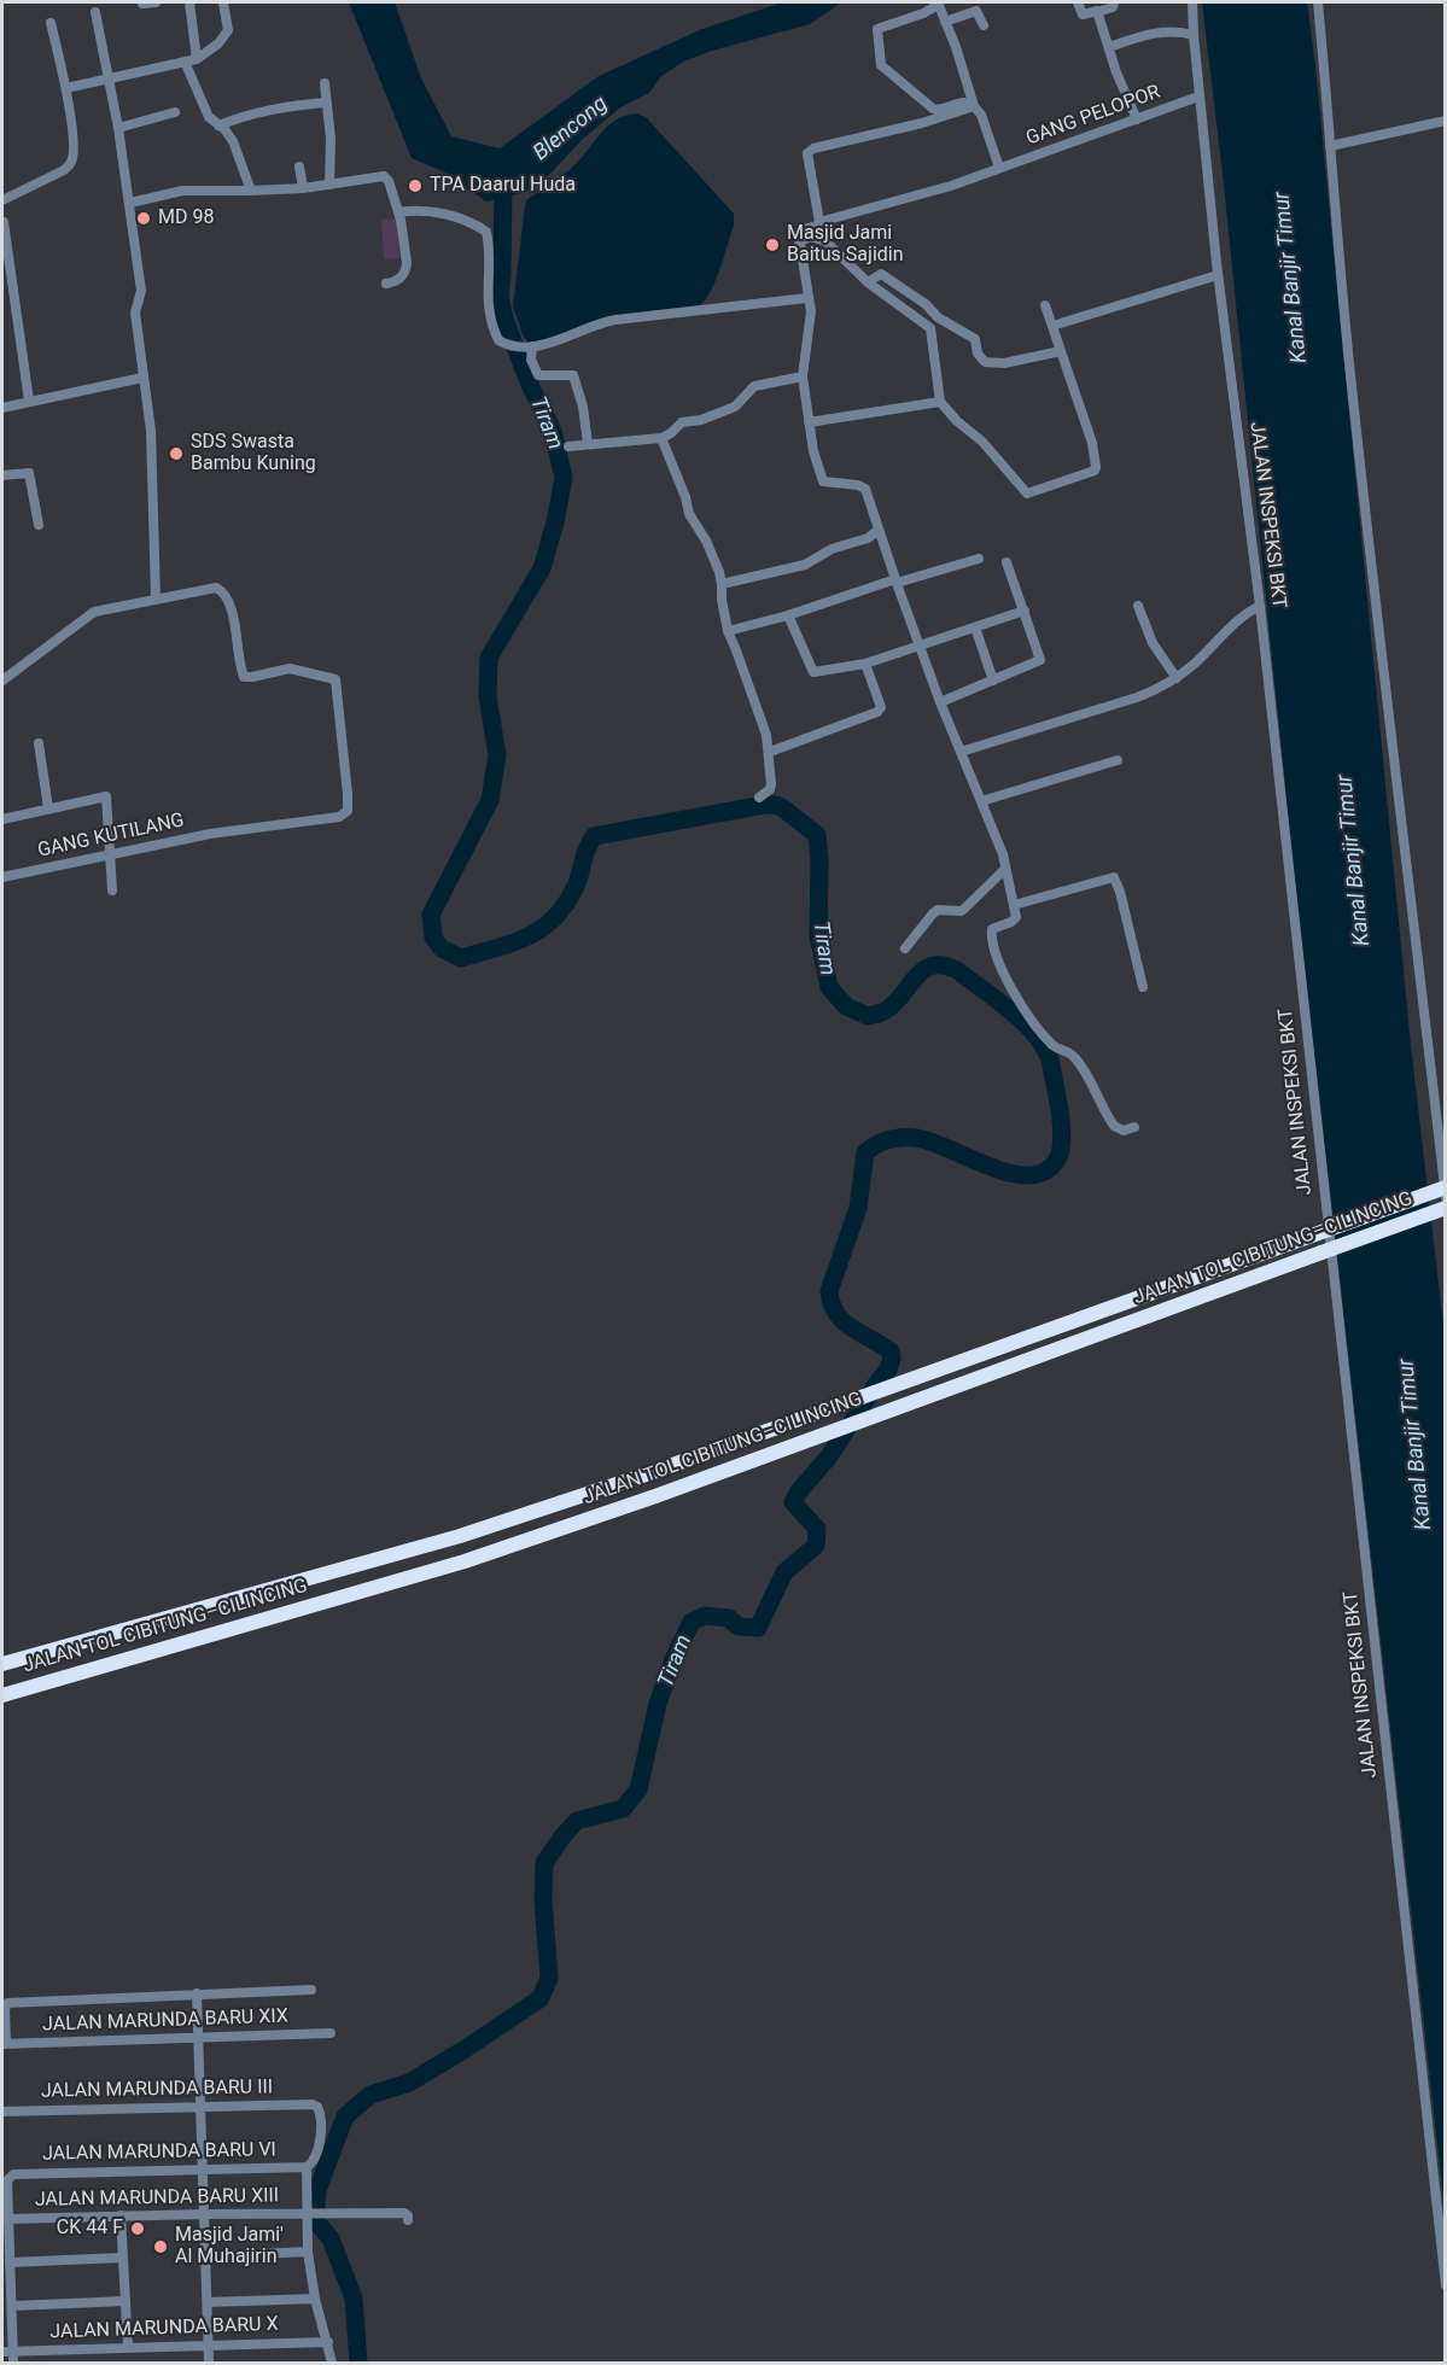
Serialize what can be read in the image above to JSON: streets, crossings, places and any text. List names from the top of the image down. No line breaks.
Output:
{"streets":{"highway":["JALAN TOL CIBITUNG–CILINCING"],"street":["GANG PELOPOR","JALAN INSPEKSI BKT","GANG KUTILANG","JALAN MARUNDA BARU XIX","JALAN MARUNDA BARU III","JALAN MARUNDA BARU VI","JALAN MARUNDA BARU XIII","JALAN MARUNDA BARU X"]},"crossings":[["GANG PELOPOR","JALAN INSPEKSI BKT"],["JALAN MARUNDA BARU III","JALAN MARUNDA BARU VI"],["JALAN MARUNDA BARU VI","JALAN MARUNDA BARU XIII"]],"water":["Blencong","Kanal Banjir Timur","Tiram"],"places":["TPA Daarul Huda","MD 98","Masjid Jami Baitus Sajidin","SDS Swasta Bambu Kuning","CK 44 F","Masjid Jami' Al Muhajirin"]}
